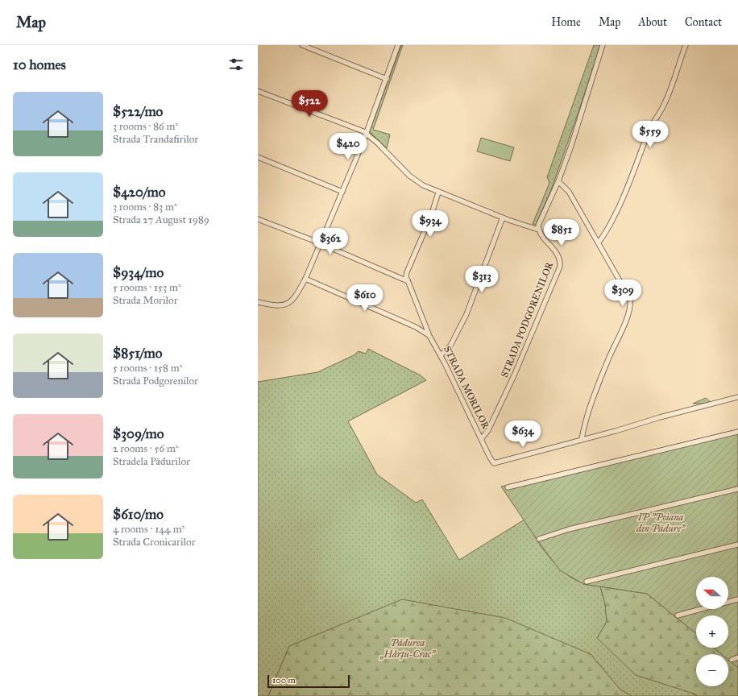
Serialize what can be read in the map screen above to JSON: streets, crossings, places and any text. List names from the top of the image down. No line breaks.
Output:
{"streets":{"street":["STRADA PODGORENILOR","STRADA MORILOR"]},"crossings":[["STRADA PODGORENILOR","STRADA MORILOR"]],"parks":["IP \"Poiana din Pădure\"","Pădurea „Hârțu-Crac”"],"scale_bar":"100 m","north":"left","page":{"header":"Map","nav":["Home","Map","About","Contact"],"heading":"10 homes","list":[{"name":"$522/mo","note":"3 rooms · 86 m² · Strada Trandafirilor"},{"name":"$420/mo","note":"3 rooms · 83 m² · Strada 27 August 1989"},{"name":"$934/mo","note":"5 rooms · 153 m² · Strada Morilor"},{"name":"$851/mo","note":"5 rooms · 158 m² · Strada Podgorenilor"},{"name":"$309/mo","note":"2 rooms · 56 m² · Stradela Pădurilor"},{"name":"$610/mo","note":"4 rooms · 144 m² · Strada Cronicarilor"}],"price":["$522","$559","$420","$934","$851","$362","$313","$309","$610","$634"],"map_buttons":["+","−"],"scale":"100 m"}}
